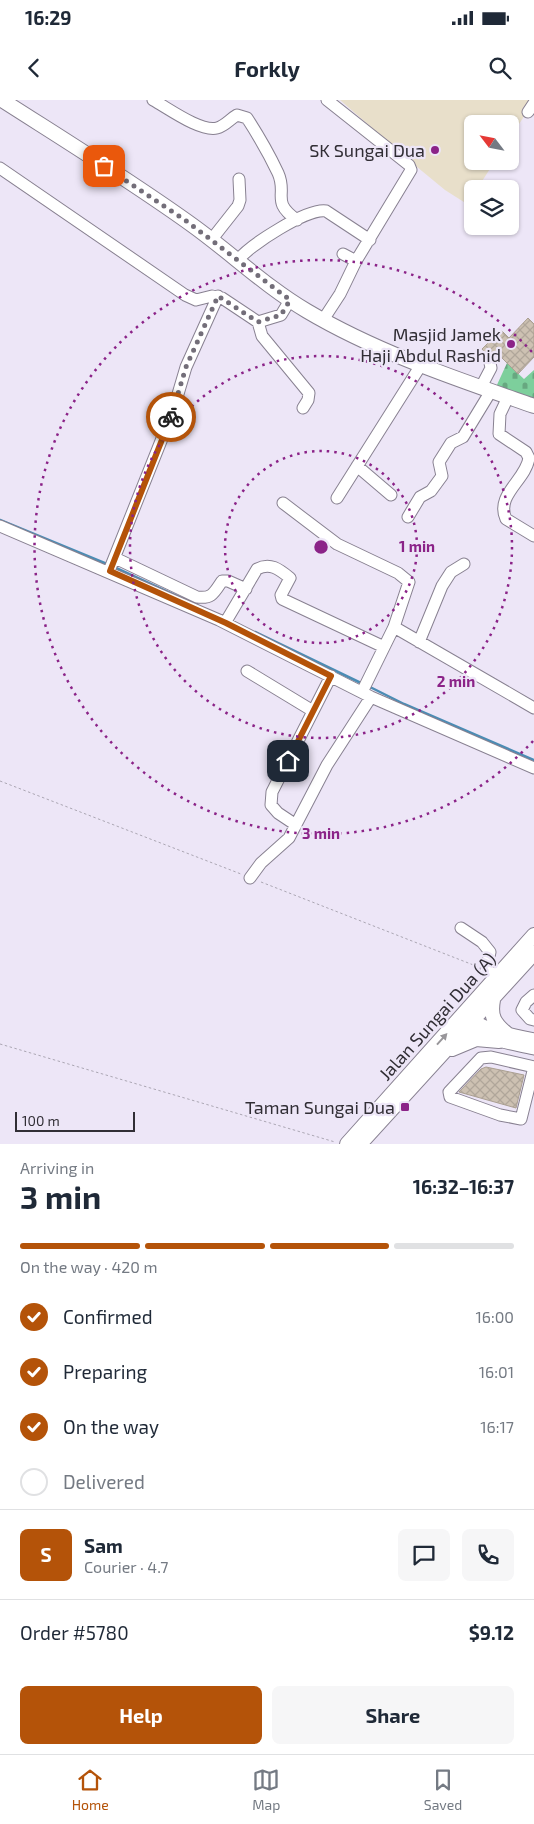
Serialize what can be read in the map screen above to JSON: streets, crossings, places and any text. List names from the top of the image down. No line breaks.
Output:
{"streets":{"main road":["Jalan Sungai Dua (A)"]},"places":{"other":["SK Sungai Dua","Masjid Jamek Haji Abdul Rashid"],"transit":["Taman Sungai Dua"]},"scale_bar":"100 m","north":"top left","page":{"status":"16:29","header":"Forkly","scale":"100 m","heading":["3 min","Arriving in","16:32–16:37"],"panel":["Sam","Courier · 4.7","Order #5780","$9.12"],"bar":"On the way · 420 m","list":[["Confirmed","16:00"],["Preparing","16:01"],["On the way","16:17"],"Delivered"],"round":"S","buttons":["Help","Share"],"tabs":["Home","Map","Saved"]},"rings":["1 min","2 min","3 min"]}
